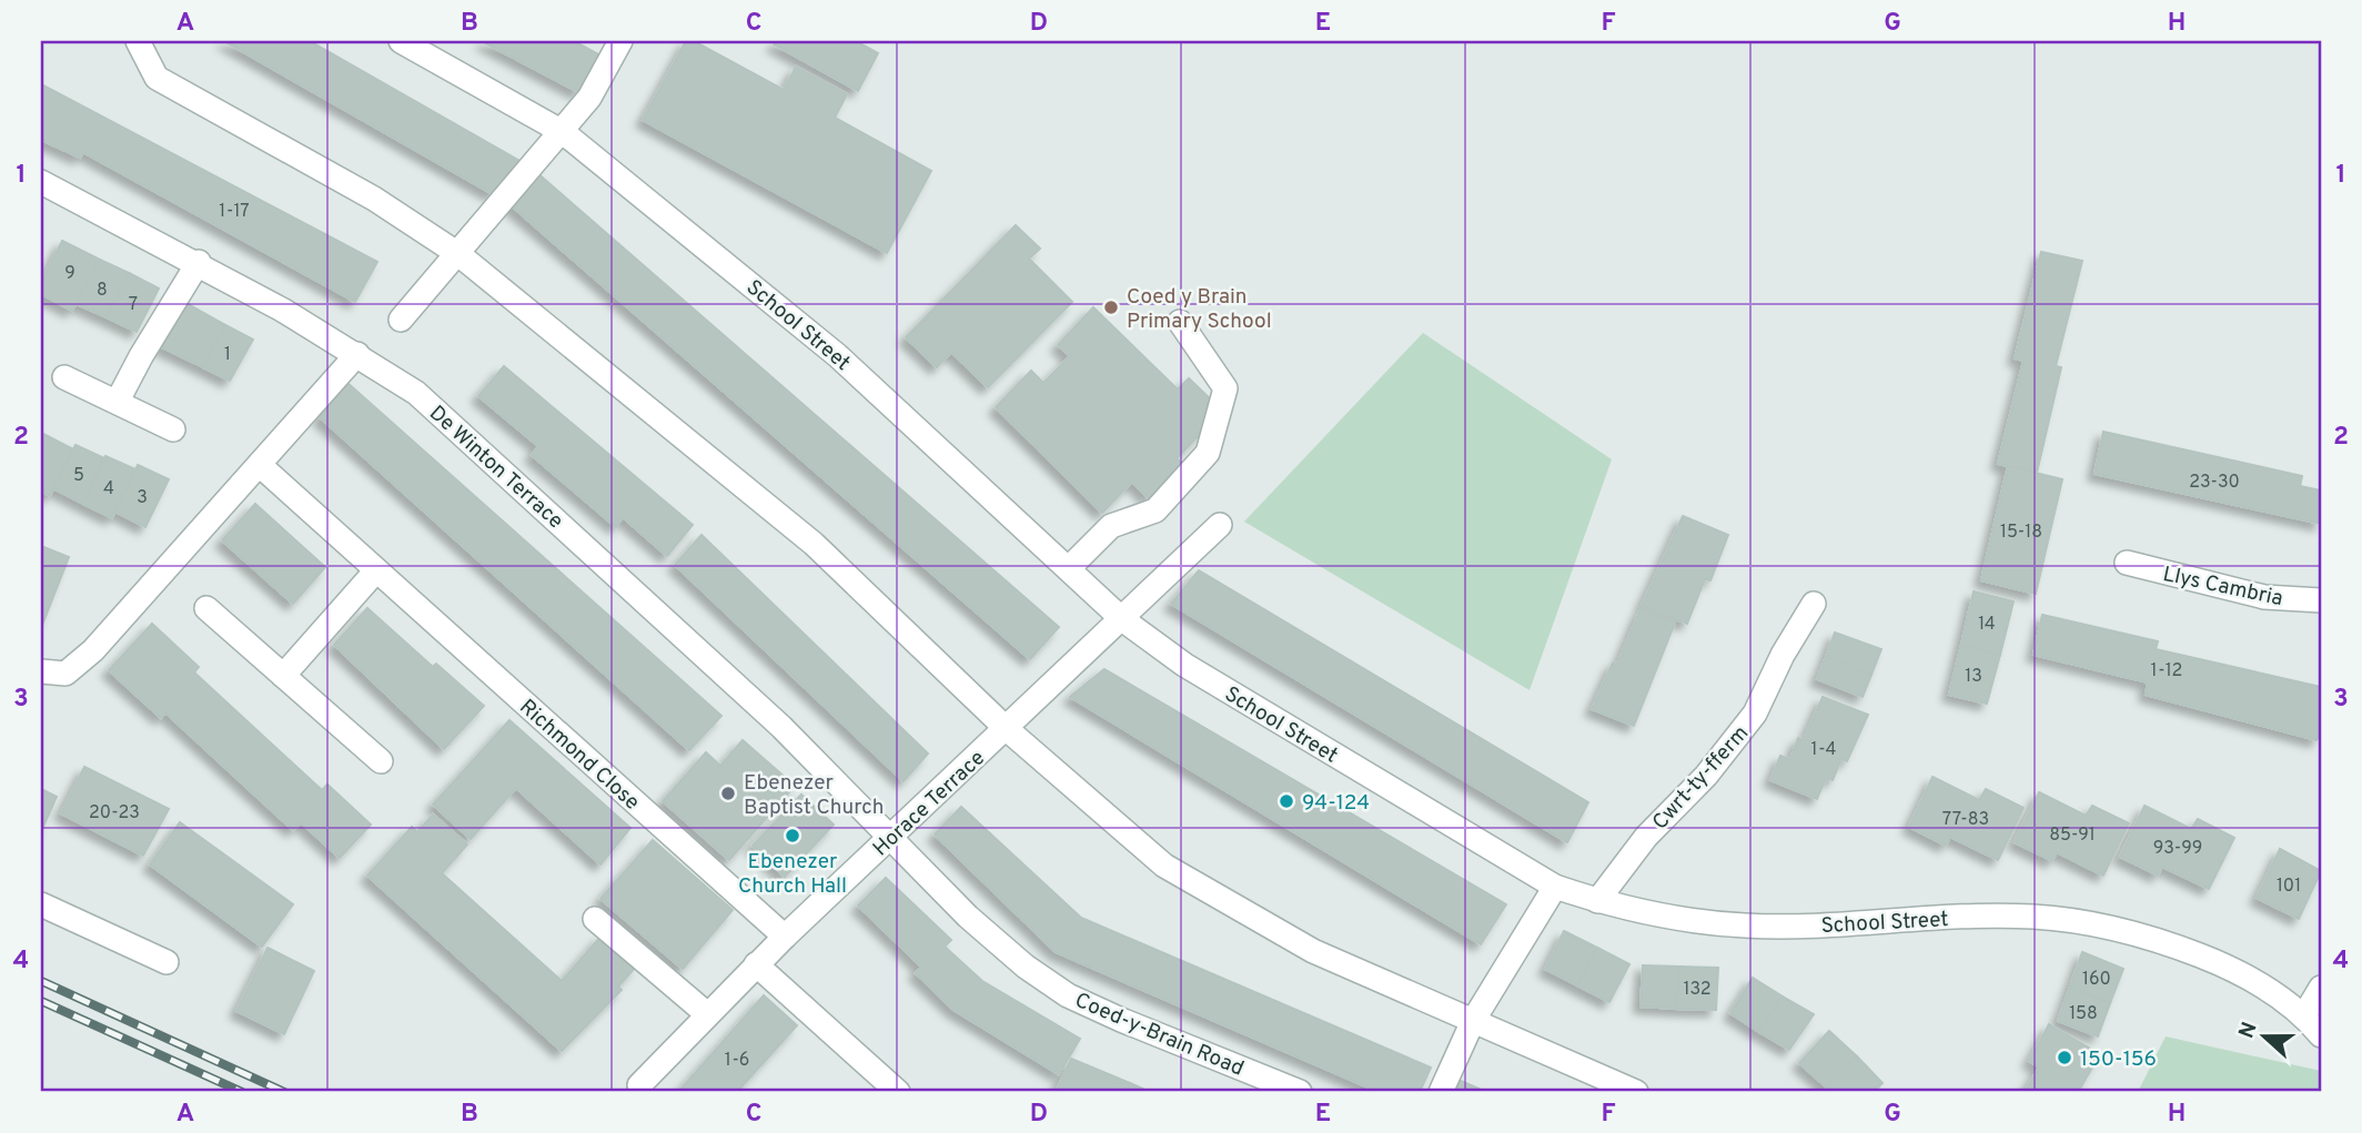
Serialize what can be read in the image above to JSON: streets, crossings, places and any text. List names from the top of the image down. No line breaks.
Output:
{"streets":{"street":["School Street","De Winton Terrace","Llys Cambria","Richmond Close","Cwrt-ty-fferm","Horace Terrace","Coed-y-Brain Road"]},"crossings":[["School Street","Cwrt-ty-fferm"],["School Street","Horace Terrace"],["De Winton Terrace","Horace Terrace"],["De Winton Terrace","Coed-y-Brain Road"],["Richmond Close","Horace Terrace"],["Horace Terrace","Coed-y-Brain Road"]],"places":["Coed y Brain Primary School","Ebenezer Baptist Church","94-124","Ebenezer Church Hall","150-156"],"house_numbers":["1-17","9","8","7","1","5","23-30","4","3","15-18","14","1-12","13","1-4","20-23","77-83","85-91","93-99","101","160","132","158","1-6"],"north":"left","grid":{"columns":["A","B","C","D","E","F","G","H"],"rows":["1","2","3","4"]}}
